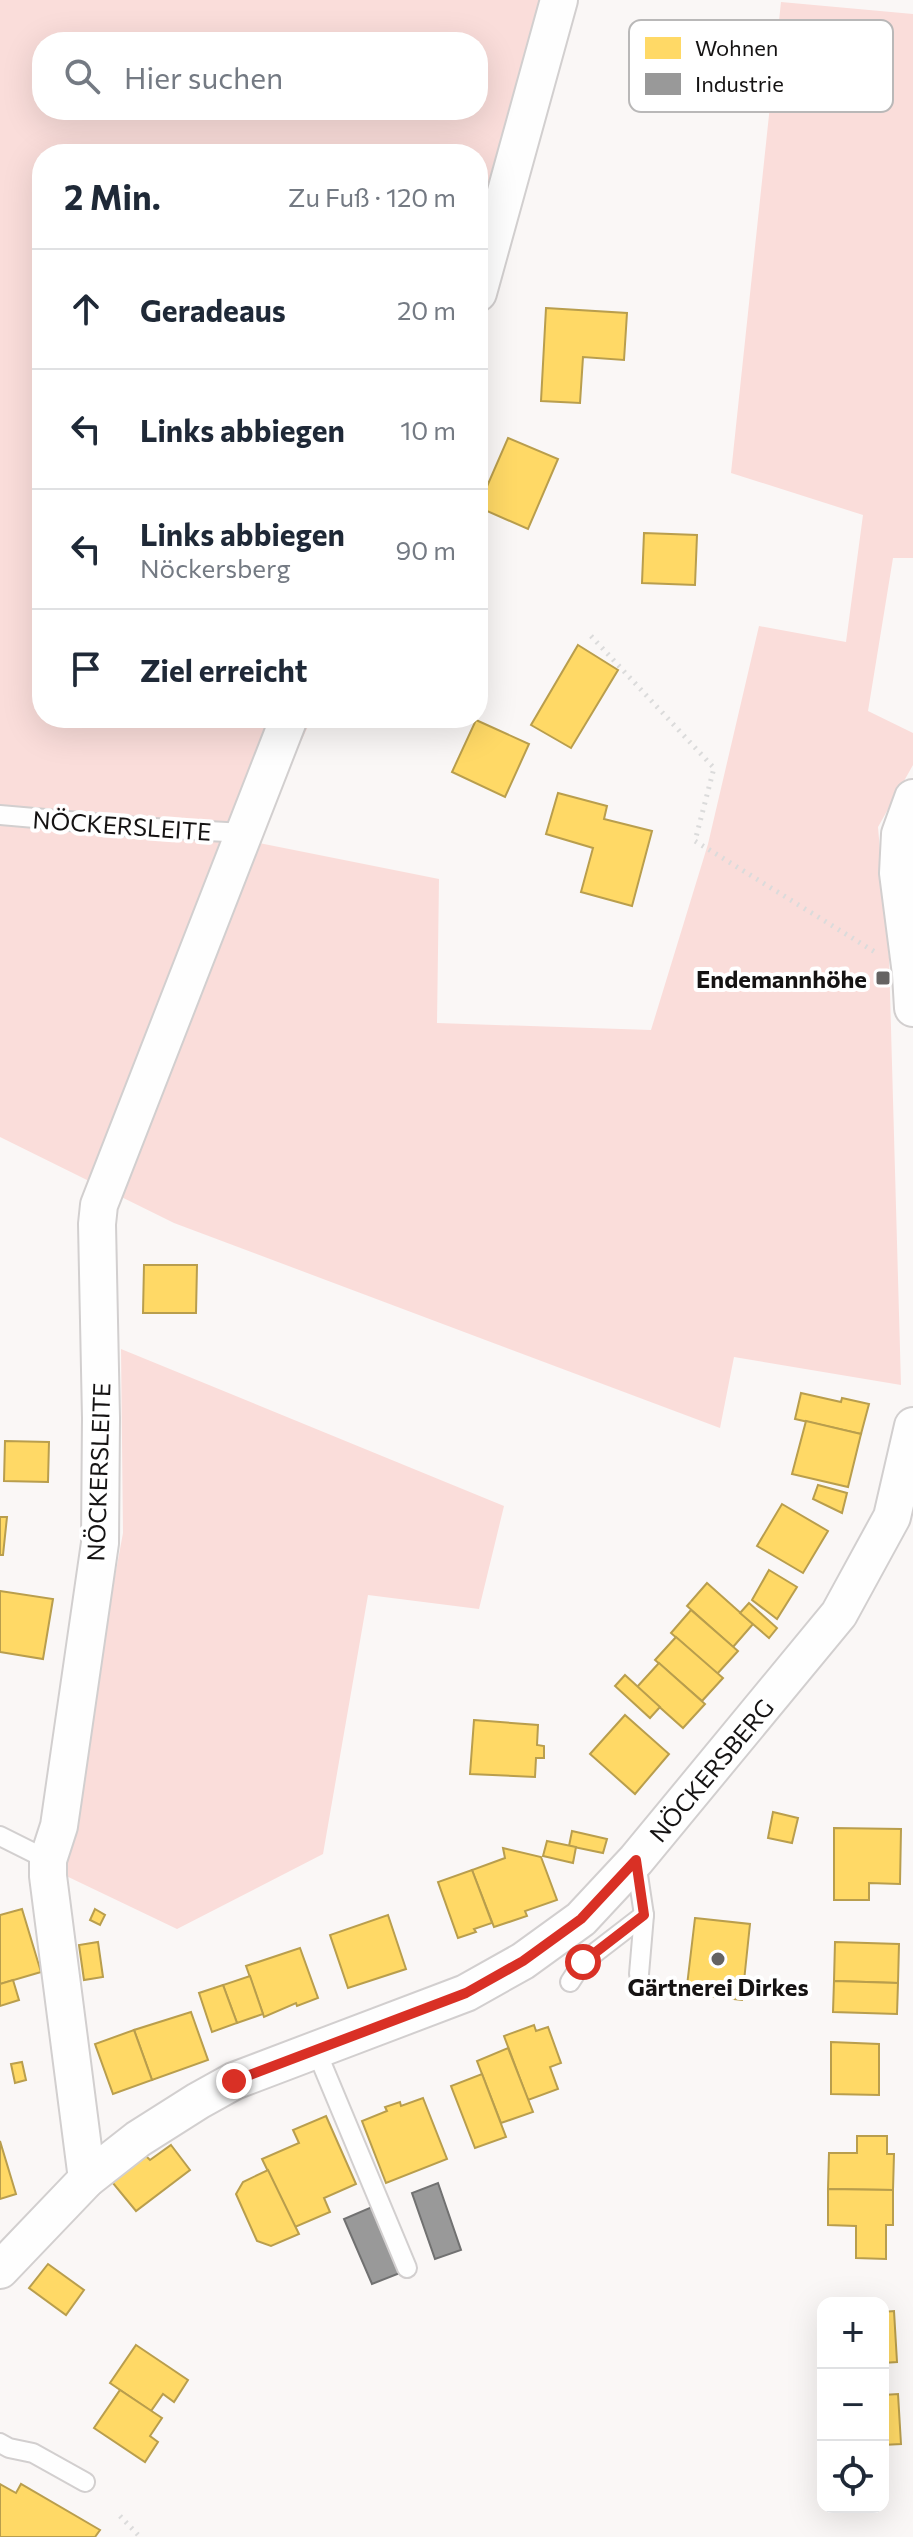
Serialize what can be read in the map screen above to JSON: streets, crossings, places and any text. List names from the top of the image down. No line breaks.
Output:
{"streets":{"street":["NÖCKERSLEITE","NÖCKERSBERG"]},"crossings":[["NÖCKERSLEITE","NÖCKERSBERG"]],"places":{"transit":["Endemannhöhe"],"other":["Gärtnerei Dirkes"]},"legend":["Wohnen","Industrie"],"page":{"search":"Hier suchen","heading":["2 Min.","Zu Fuß · 120 m"],"list":[["Geradeaus","20 m"],["Links abbiegen","10 m"],["Links abbiegen","Nöckersberg","90 m"],"Ziel erreicht"],"map_buttons":["+","−"]}}
